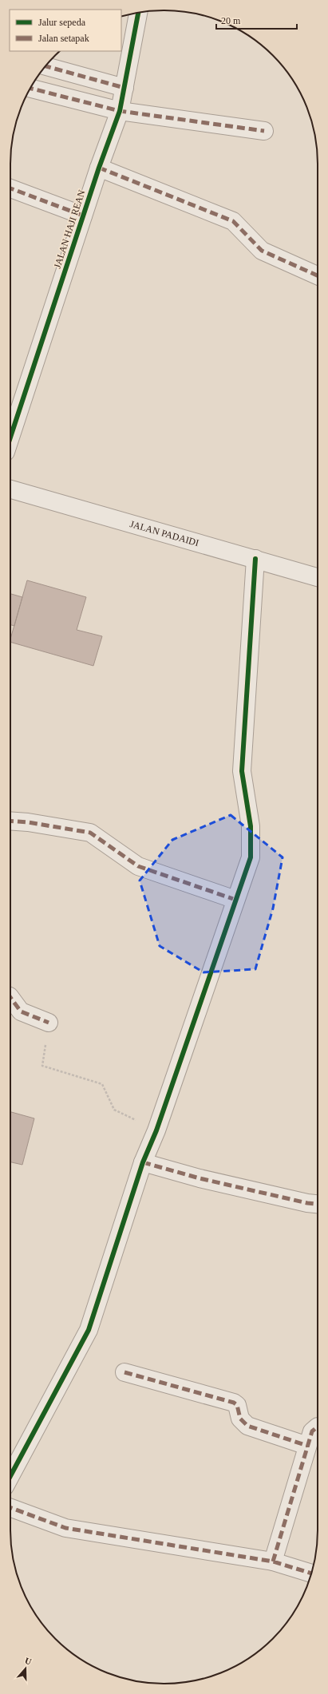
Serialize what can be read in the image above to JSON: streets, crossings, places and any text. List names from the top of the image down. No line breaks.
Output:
{"streets":{"street":["JALAN HAJI REAN","JALAN PADAIDI"]},"legend":["Jalur sepeda","Jalan setapak"],"scale_bar":"20 m","north":"top"}
